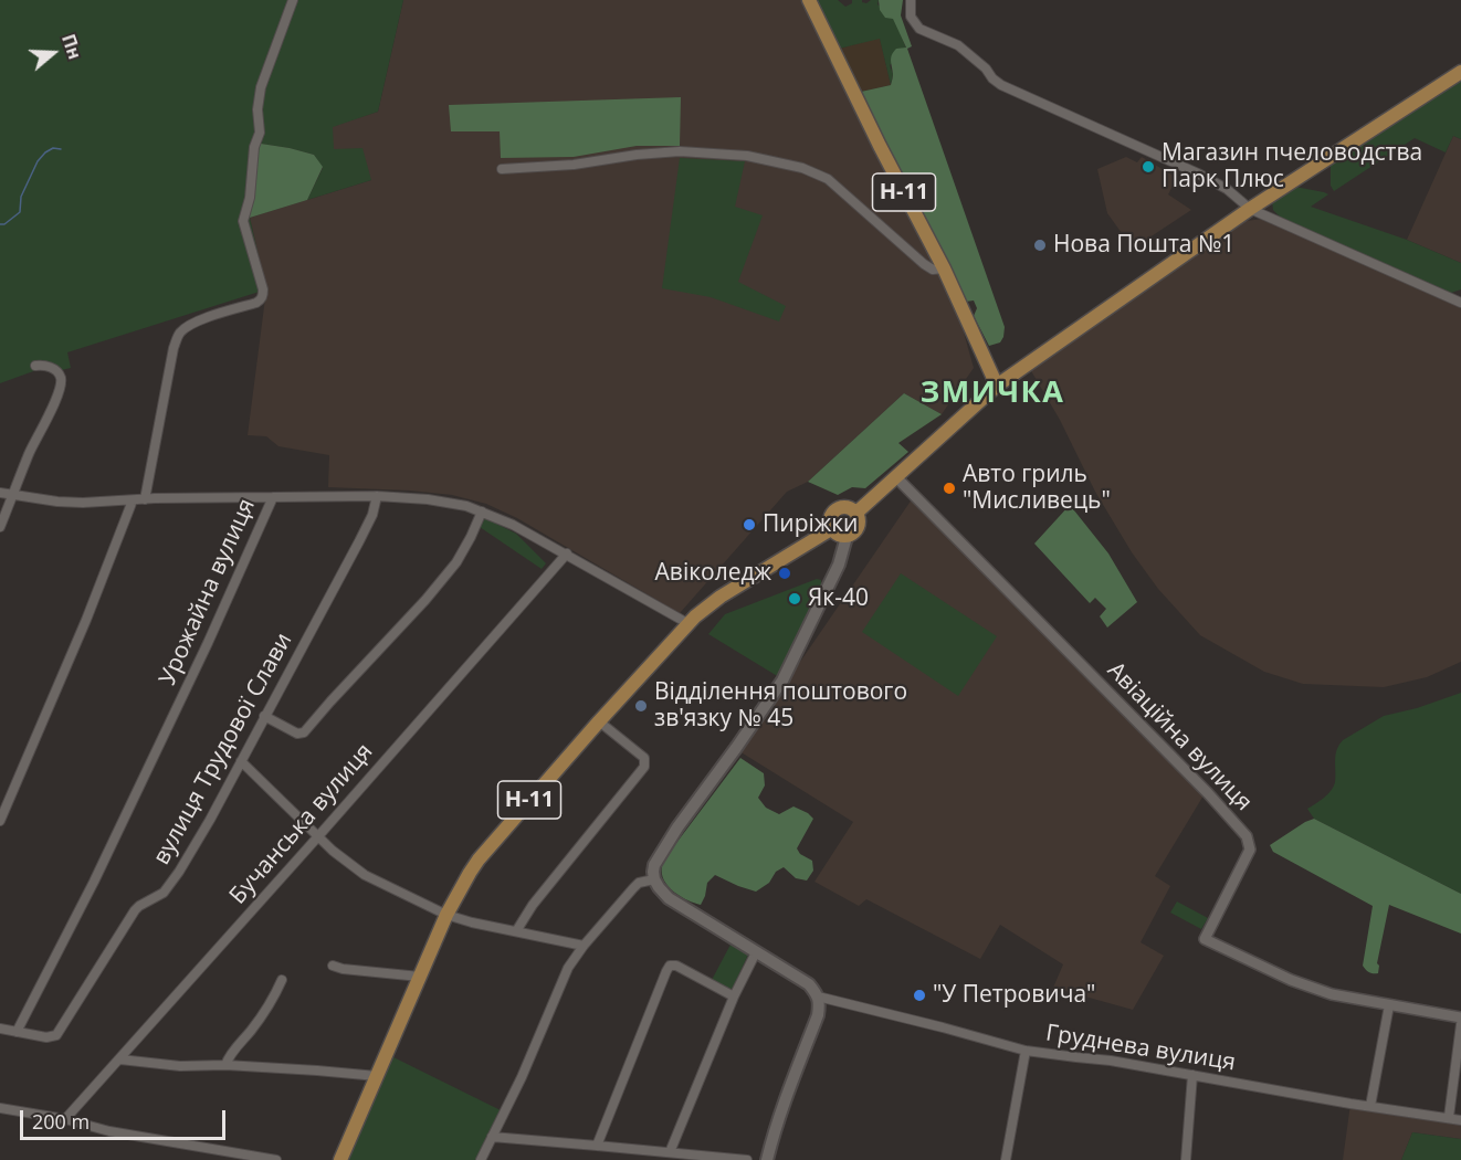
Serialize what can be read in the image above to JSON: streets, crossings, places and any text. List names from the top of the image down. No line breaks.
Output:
{"streets":{"main road":["Н-11"],"street":["Урожайна вулиця","Авіаційна вулиця","вулиця Трудової Слави","Бучанська вулиця","Груднева вулиця"]},"crossings":[["Н-11","Урожайна вулиця"],["Н-11","Авіаційна вулиця"],["Урожайна вулиця","вулиця Трудової Слави"],["Урожайна вулиця","Бучанська вулиця"]],"districts":["ЗМИЧКА"],"places":["Магазин пчеловодства Парк Плюс","Нова Пошта №1","Авто гриль \"Мисливець\"","Пиріжки","Авіколедж","Як-40","Відділення поштового зв'язку № 45","\"У Петровича\""],"scale_bar":"200 m","north":"right"}
